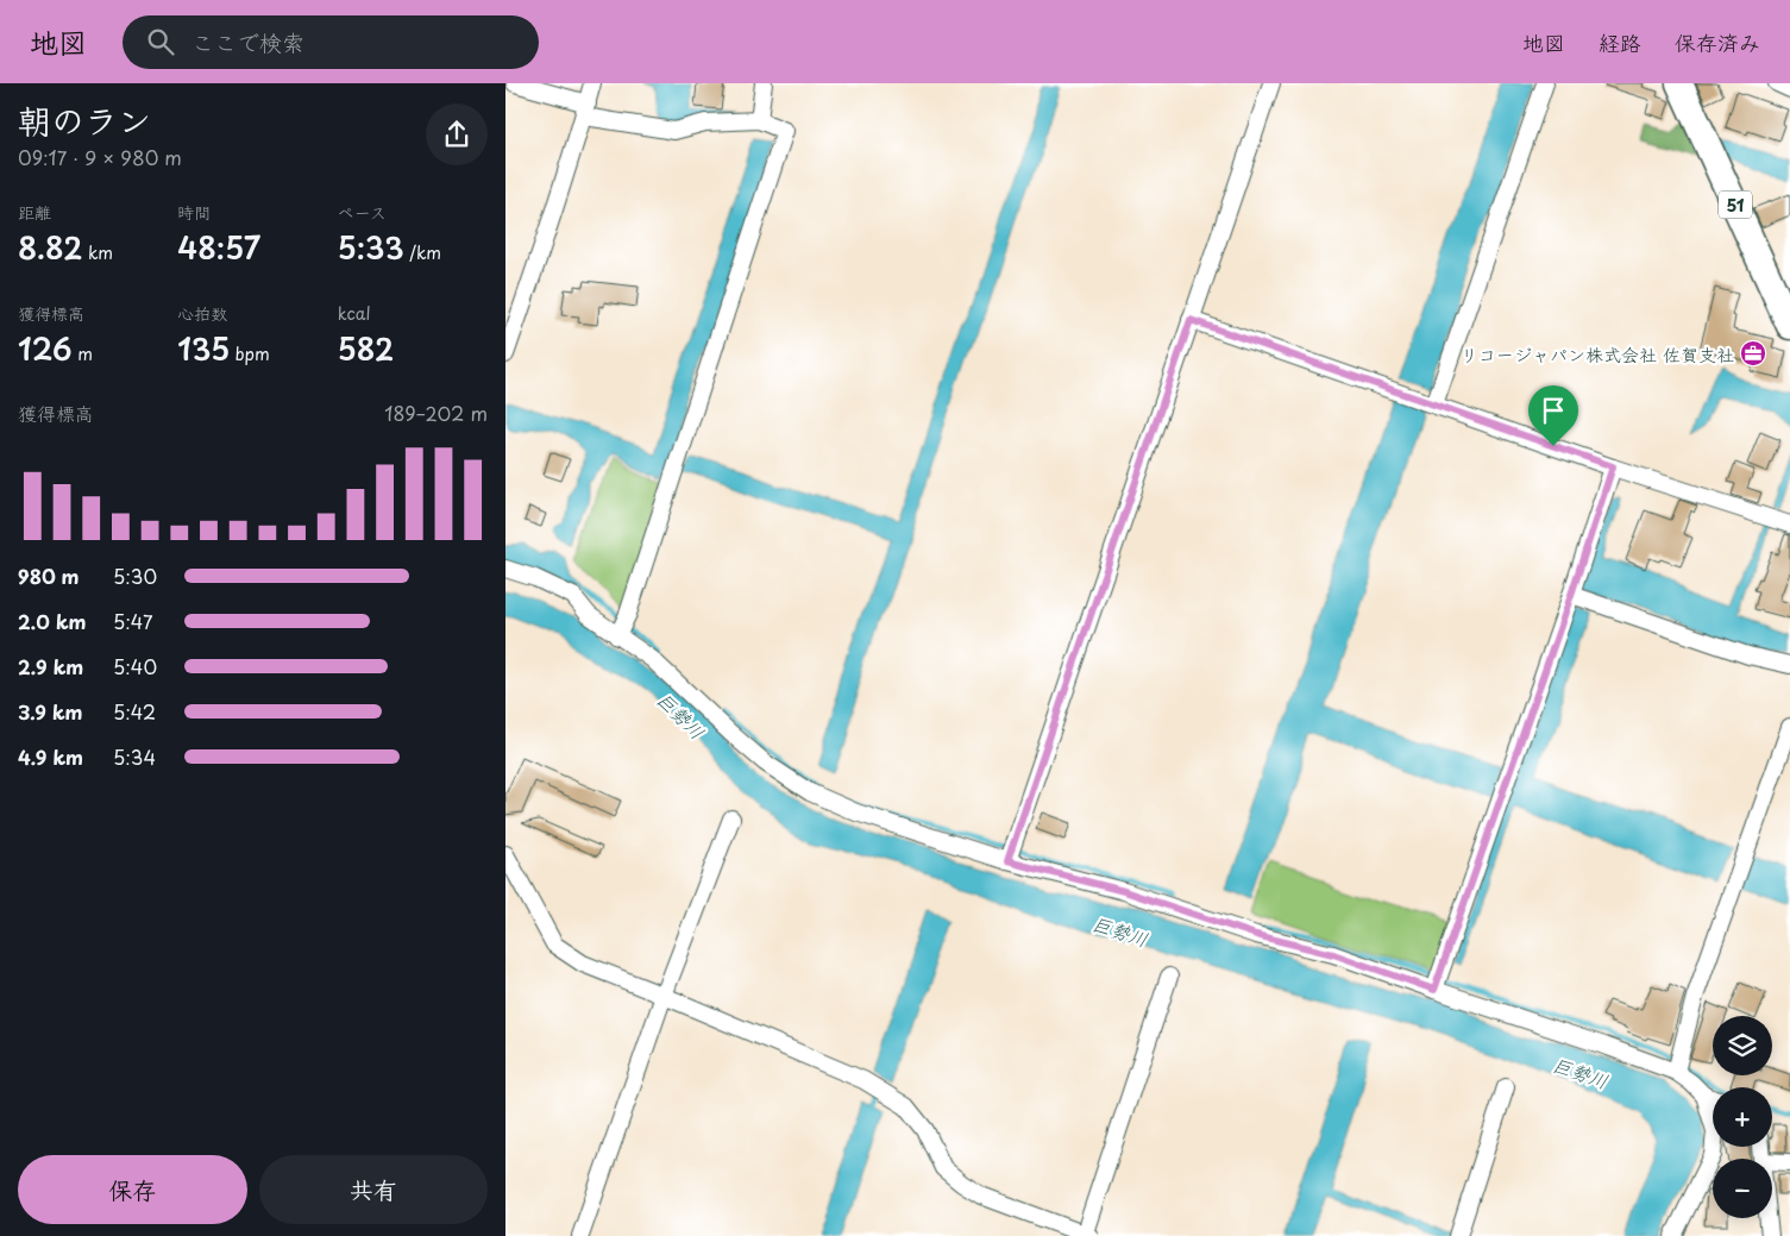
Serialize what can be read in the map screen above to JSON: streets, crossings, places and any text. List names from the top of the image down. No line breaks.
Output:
{"streets":{"main road":["51"]},"water":["巨勢川"],"places":{"office":["リコージャパン株式会社 佐賀支社"]},"page":{"header":"地図","search":"ここで検索","nav":["地図","経路","保存済み"],"heading":["朝のラン","09:17 · 9 × 980 m"],"stats":[["距離","8.82 km"],["時間","48:57"],["ペース","5:33 /km"],["獲得標高","126 m"],["心拍数","135 bpm"],["kcal","582"]],"chart":["獲得標高","189–202 m"],"list":[{"name":"980 m","note":"5:30"},{"name":"2.0 km","note":"5:47"},{"name":"2.9 km","note":"5:40"},{"name":"3.9 km","note":"5:42"},{"name":"4.9 km","note":"5:34"}],"map_buttons":["+","−"],"buttons":["保存","共有"]}}
